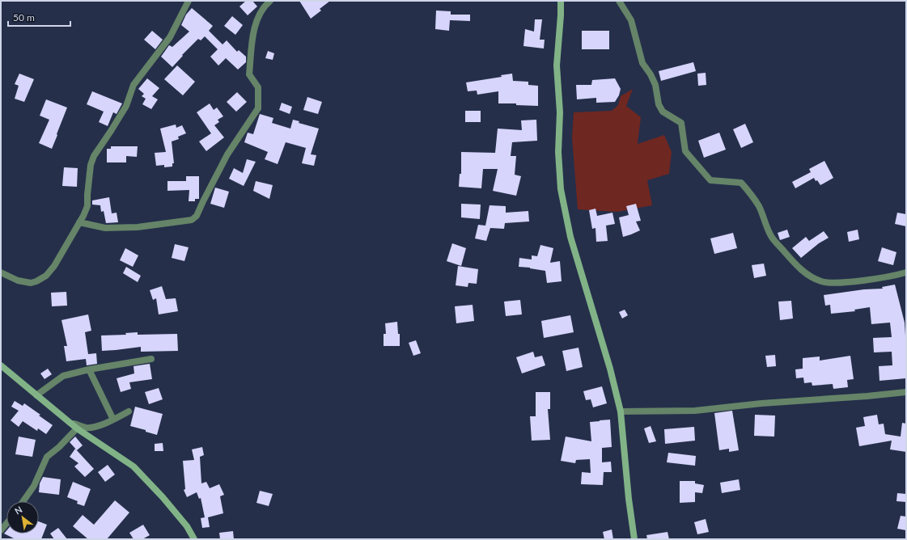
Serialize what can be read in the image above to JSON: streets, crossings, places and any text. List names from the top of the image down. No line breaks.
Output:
{"scale_bar":"50 m","north":"top left"}
